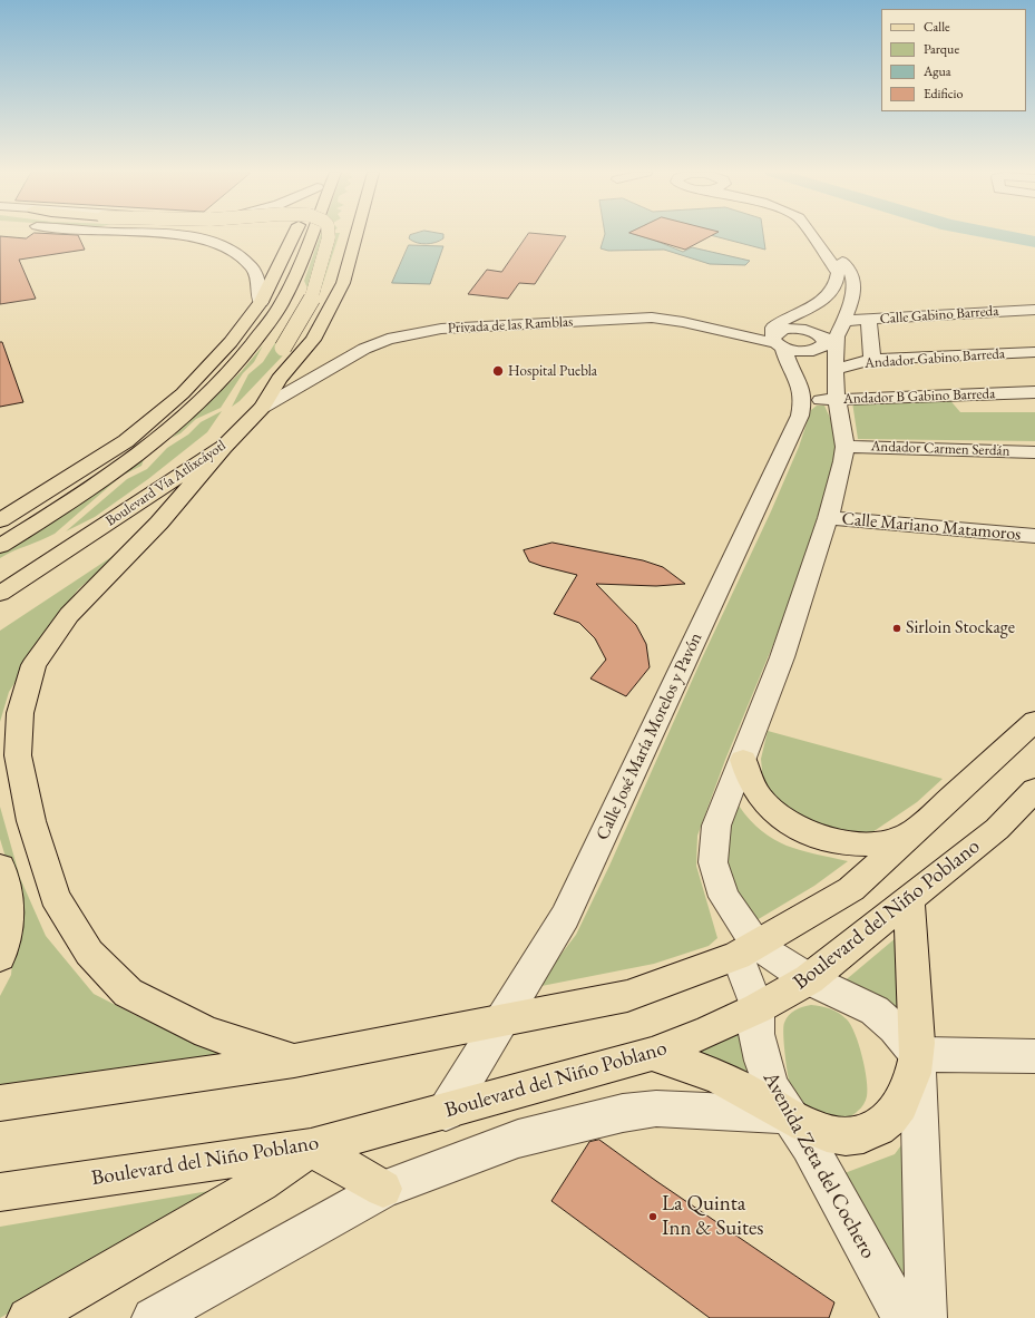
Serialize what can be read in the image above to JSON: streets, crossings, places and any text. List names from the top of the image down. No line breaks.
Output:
{"streets":{"main road":["Boulevard Vía Atlixcáyotl","Boulevard del Niño Poblano"],"street":["Calle Gabino Barreda","Privada de las Ramblas","Andador Gabino Barreda","Andador B Gabino Barreda","Andador Carmen Serdán","Calle Mariano Matamoros","Calle José María Morelos y Pavón","Avenida Zeta del Cochero"]},"crossings":[["Privada de las Ramblas","Andador Gabino Barreda"],["Privada de las Ramblas","Boulevard Vía Atlixcáyotl"],["Andador B Gabino Barreda","Calle José María Morelos y Pavón"],["Calle José María Morelos y Pavón","Boulevard del Niño Poblano"],["Boulevard del Niño Poblano","Avenida Zeta del Cochero"]],"places":["Hospital Puebla","Sirloin Stockage","La Quinta Inn & Suites"],"legend":["Calle","Parque","Agua","Edificio"]}
